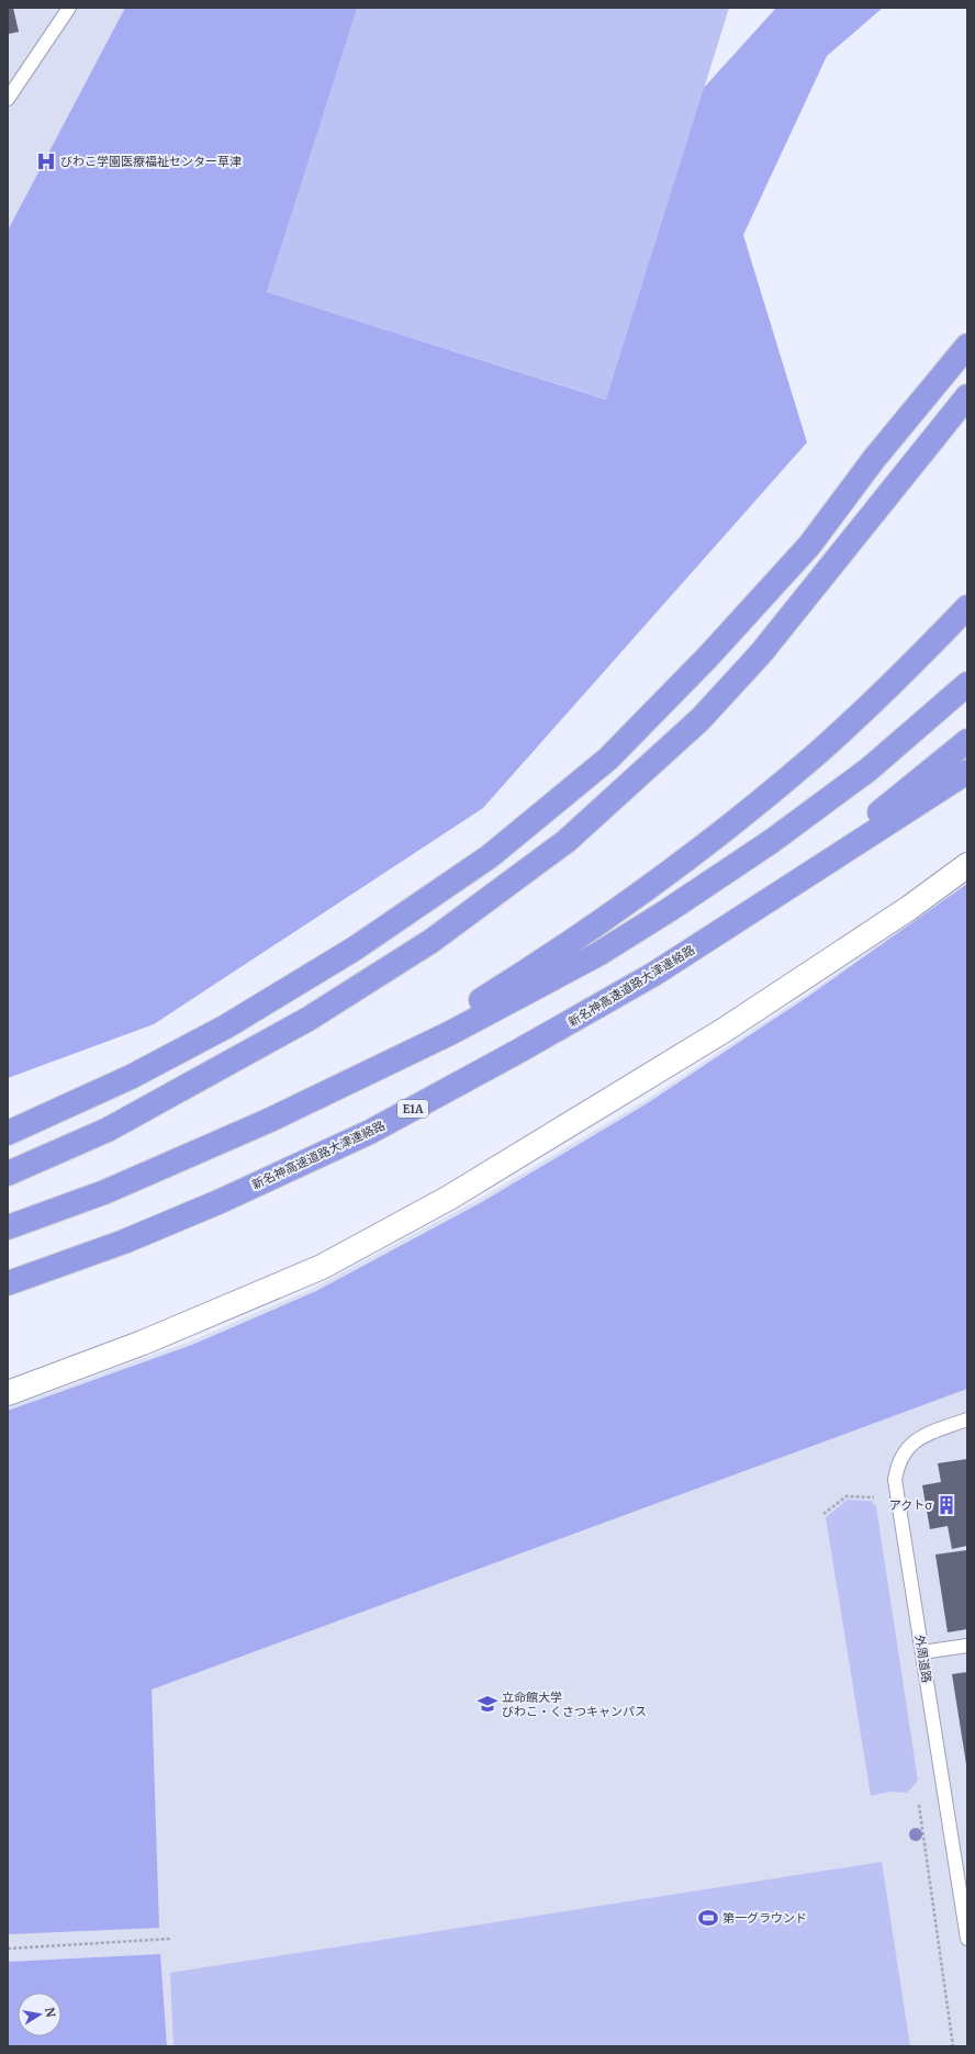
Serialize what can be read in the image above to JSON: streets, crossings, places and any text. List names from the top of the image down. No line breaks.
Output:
{"streets":{"highway":["新名神高速道路大津連絡路","E1A"],"lane":["外周道路"]},"places":{"hospital":["びわこ学園医療福祉センター草津"],"building":["アクトσ"],"school or university":["立命館大学 びわこ・くさつキャンパス"],"sports":["第一グラウンド"]},"north":"right"}
